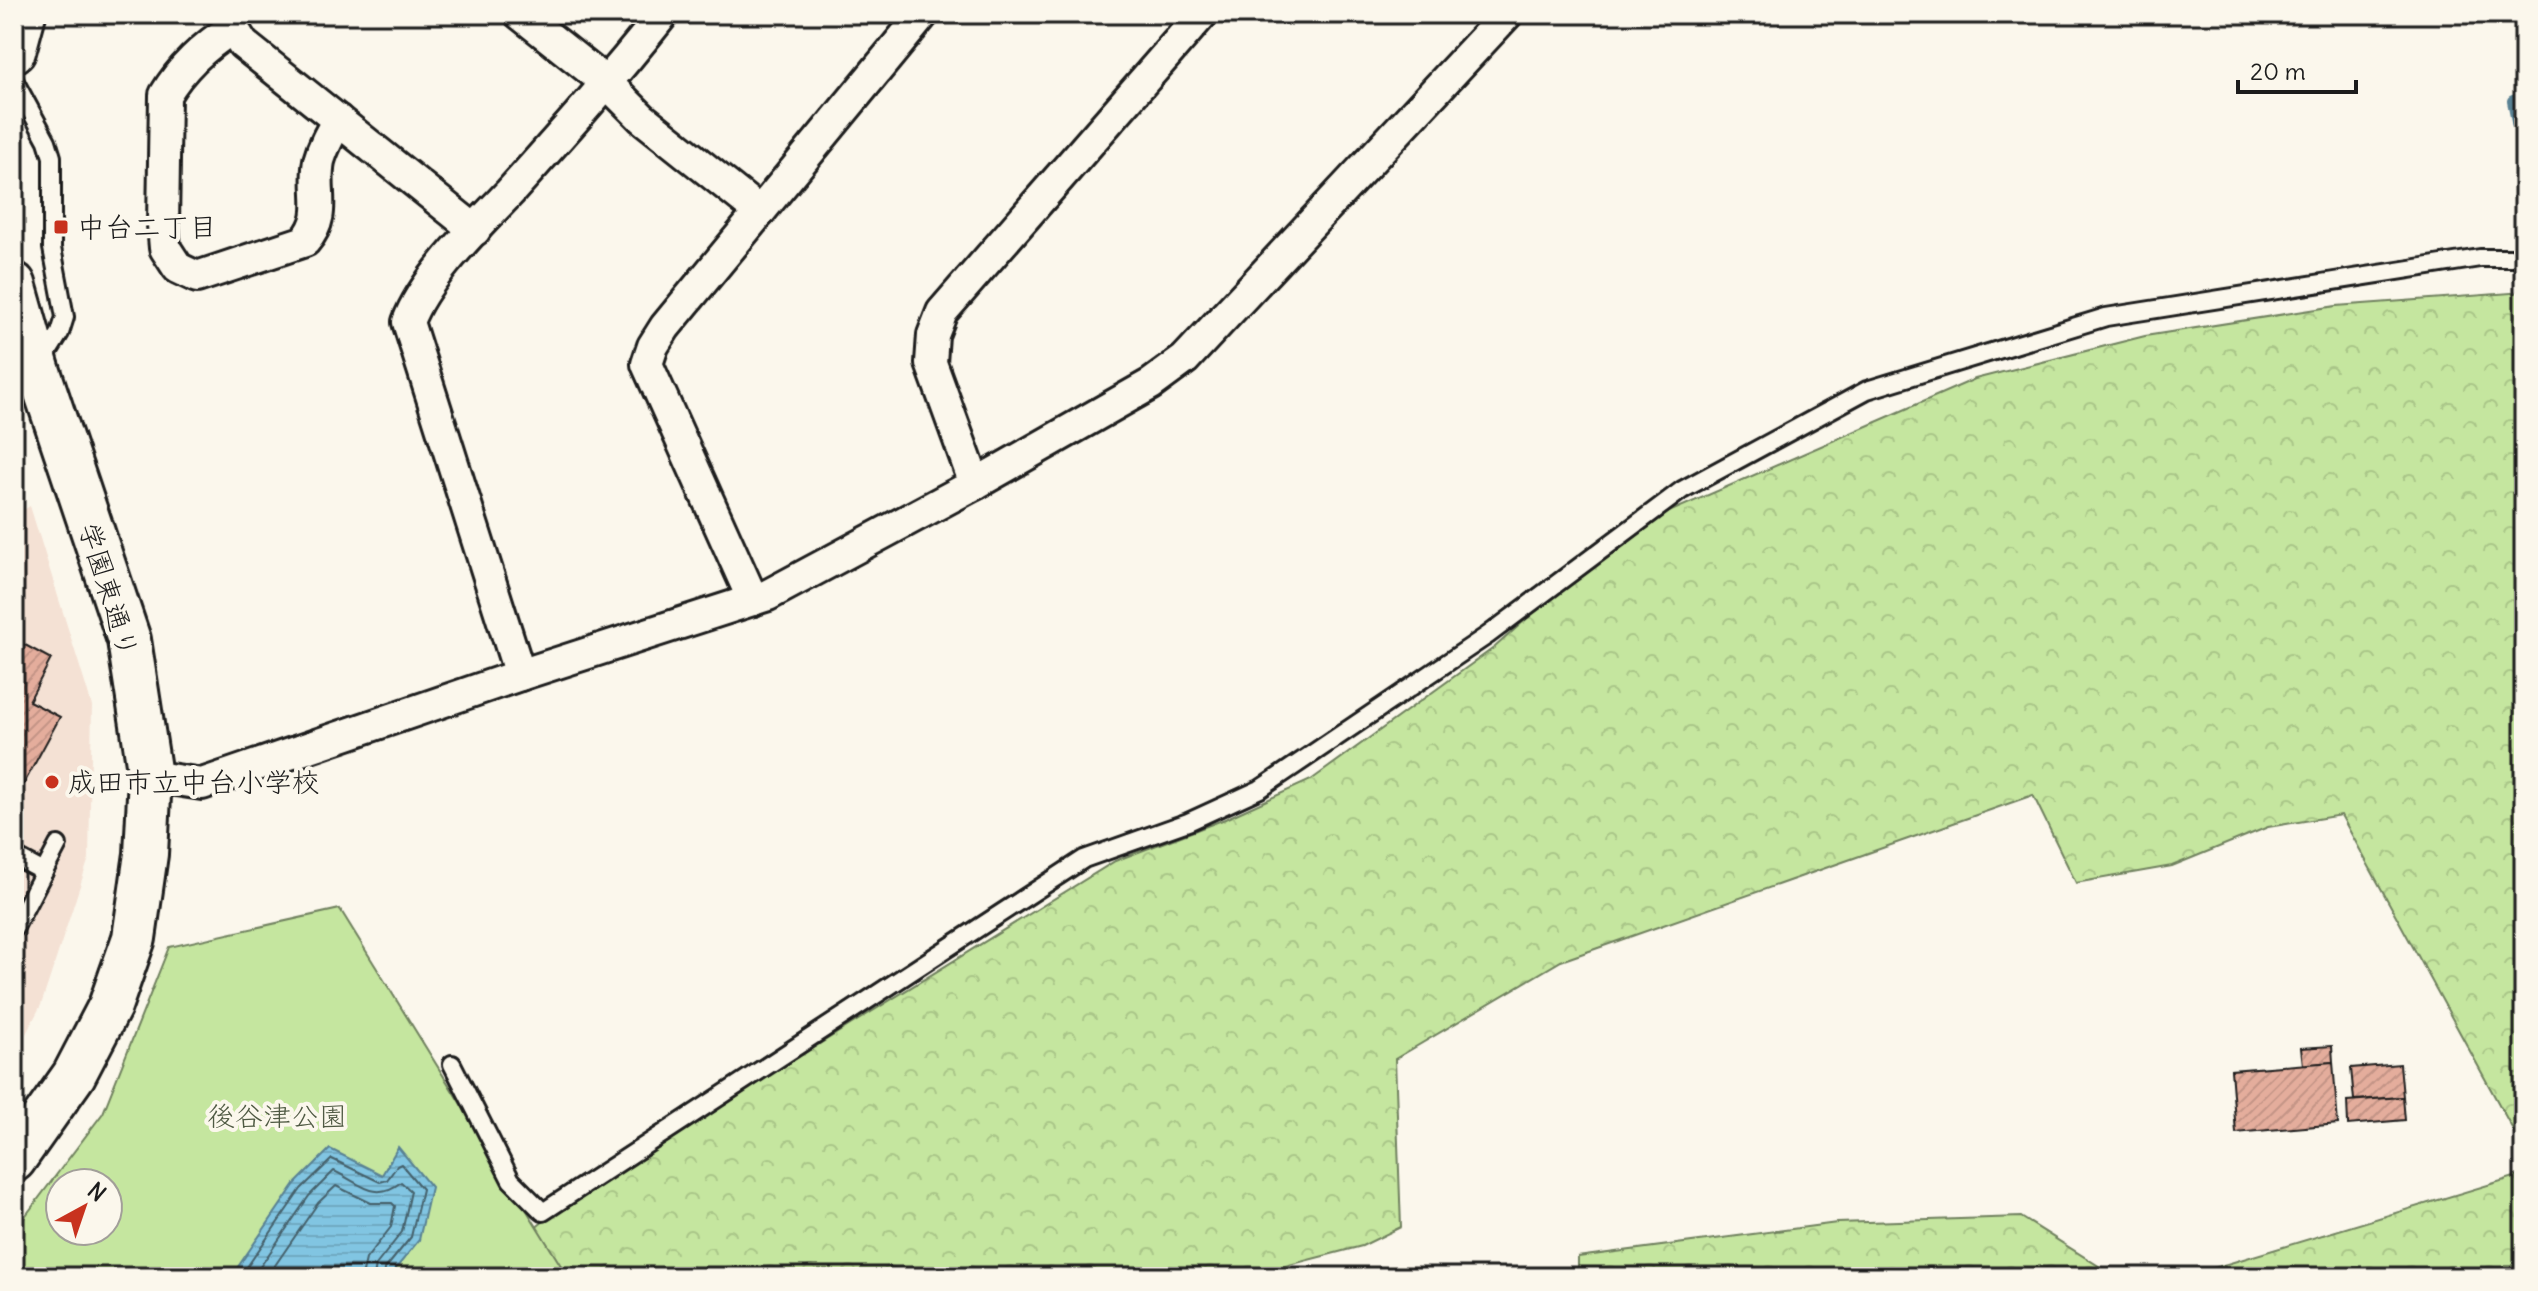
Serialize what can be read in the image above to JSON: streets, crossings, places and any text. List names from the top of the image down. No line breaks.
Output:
{"streets":{"street":["学園東通り"]},"parks":["後谷津公園"],"places":{"transit":["中台二丁目"],"other":["成田市立中台小学校"]},"scale_bar":"20 m","north":"top right"}
